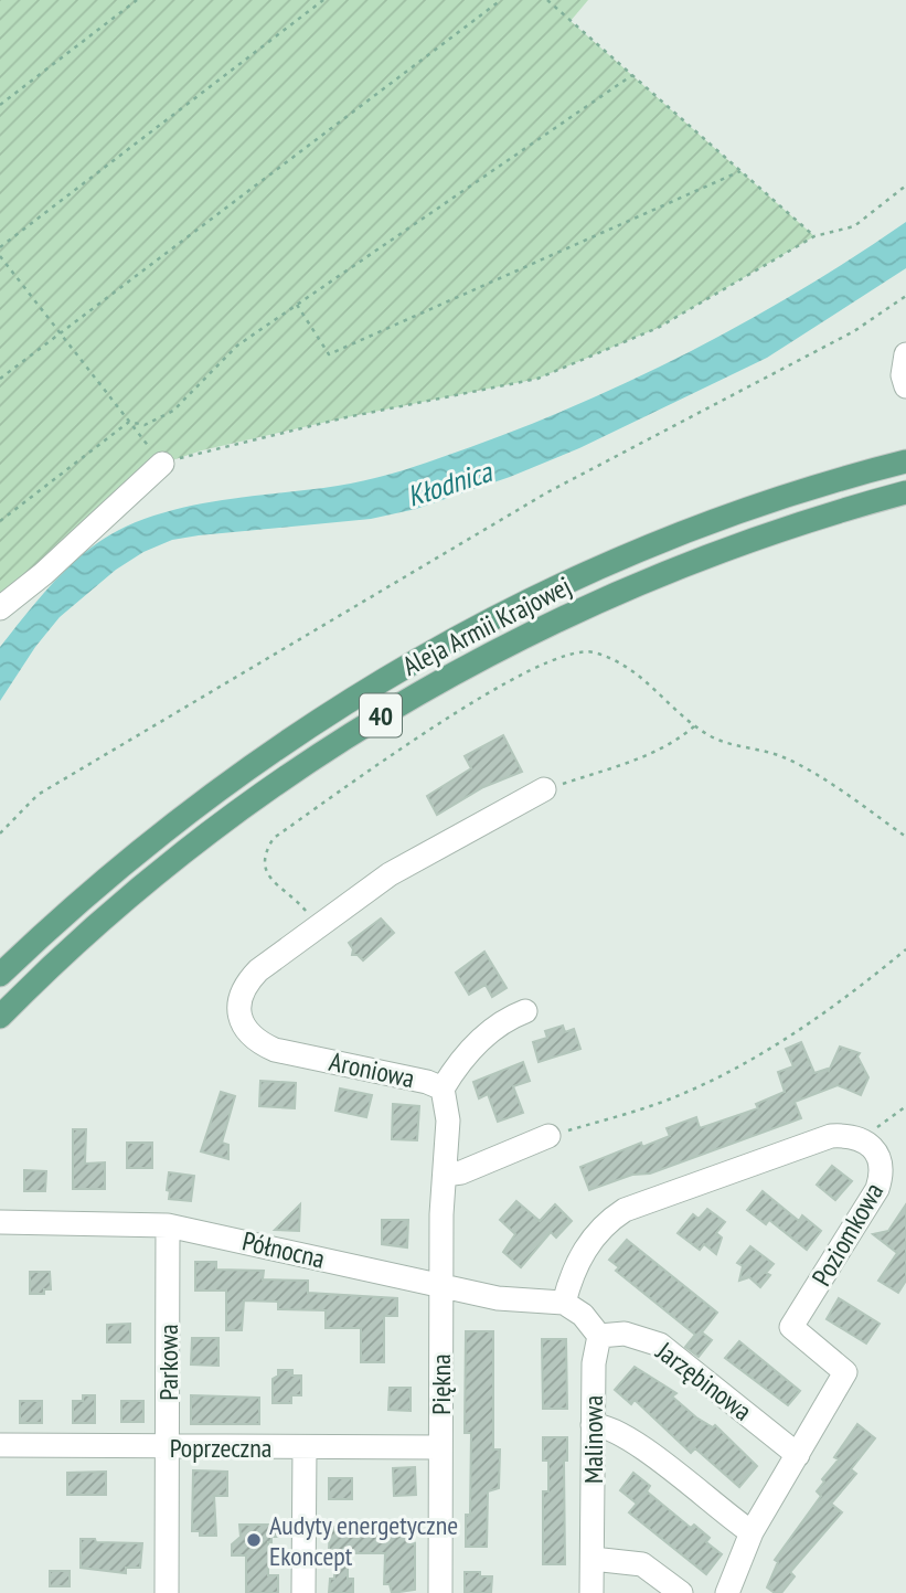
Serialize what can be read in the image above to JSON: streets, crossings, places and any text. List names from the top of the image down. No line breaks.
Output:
{"streets":{"main road":["Aleja Armii Krajowej","40"],"street":["Aroniowa","Poziomkowa","Północna","Parkowa","Jarzębinowa","Piękna","Malinowa","Poprzeczna"]},"crossings":[["Aroniowa","Piękna"],["Poziomkowa","Północna"],["Poziomkowa","Jarzębinowa"],["Północna","Parkowa"],["Północna","Piękna"],["Parkowa","Poprzeczna"],["Jarzębinowa","Malinowa"],["Piękna","Poprzeczna"]],"water":["Kłodnica"],"places":["Audyty energetyczne Ekoncept"]}
